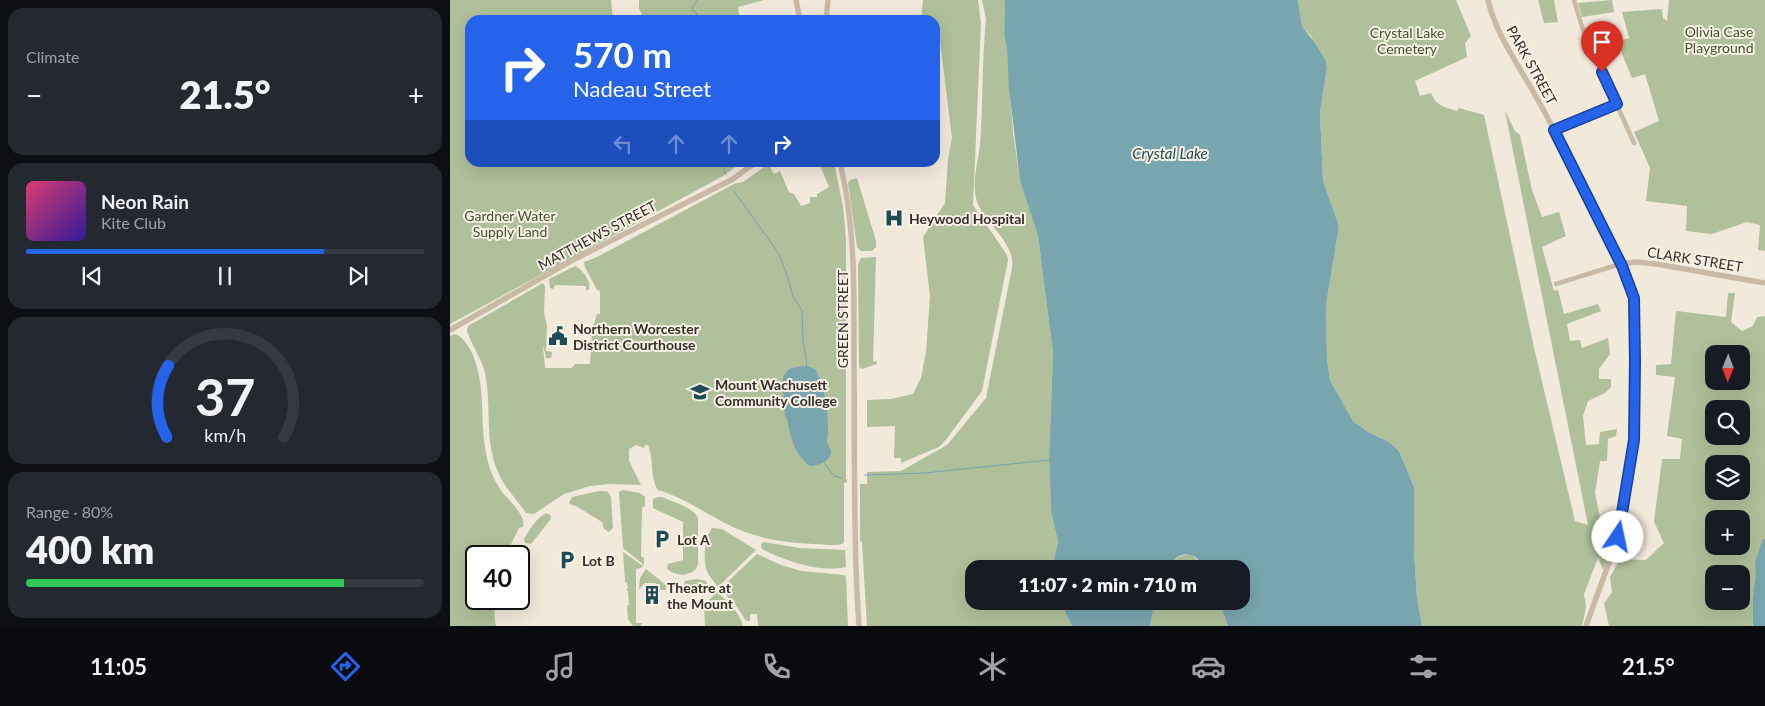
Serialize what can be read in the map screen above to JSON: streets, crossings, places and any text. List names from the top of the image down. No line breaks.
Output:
{"streets":{"street":["PARK STREET","MATTHEWS STREET","CLARK STREET","GREEN STREET"]},"crossings":[["PARK STREET","CLARK STREET"]],"water":["Crystal Lake"],"parks":["Olivia Case Playground","Crystal Lake Cemetery","Gardner Water Supply Land"],"places":{"hospital":["Heywood Hospital"],"public building":["Northern Worcester District Courthouse"],"school or university":["Mount Wachusett Community College"],"parking":["Lot A","Lot B"],"building":["Theatre at the Mount"]},"north":"bottom","page":{"tile":["Climate",["Range · 80%","400 km"]],"turn":["570 m","Nadeau Street"],"heat":["−","21.5°","+"],"song":["Neon Rain","Kite Club"],"map_buttons":["+","−"],"limit":"40","trip":"11:07 · 2 min · 710 m","tabs":["11:05","21.5°"],"gauge":["37","km/h"]}}
